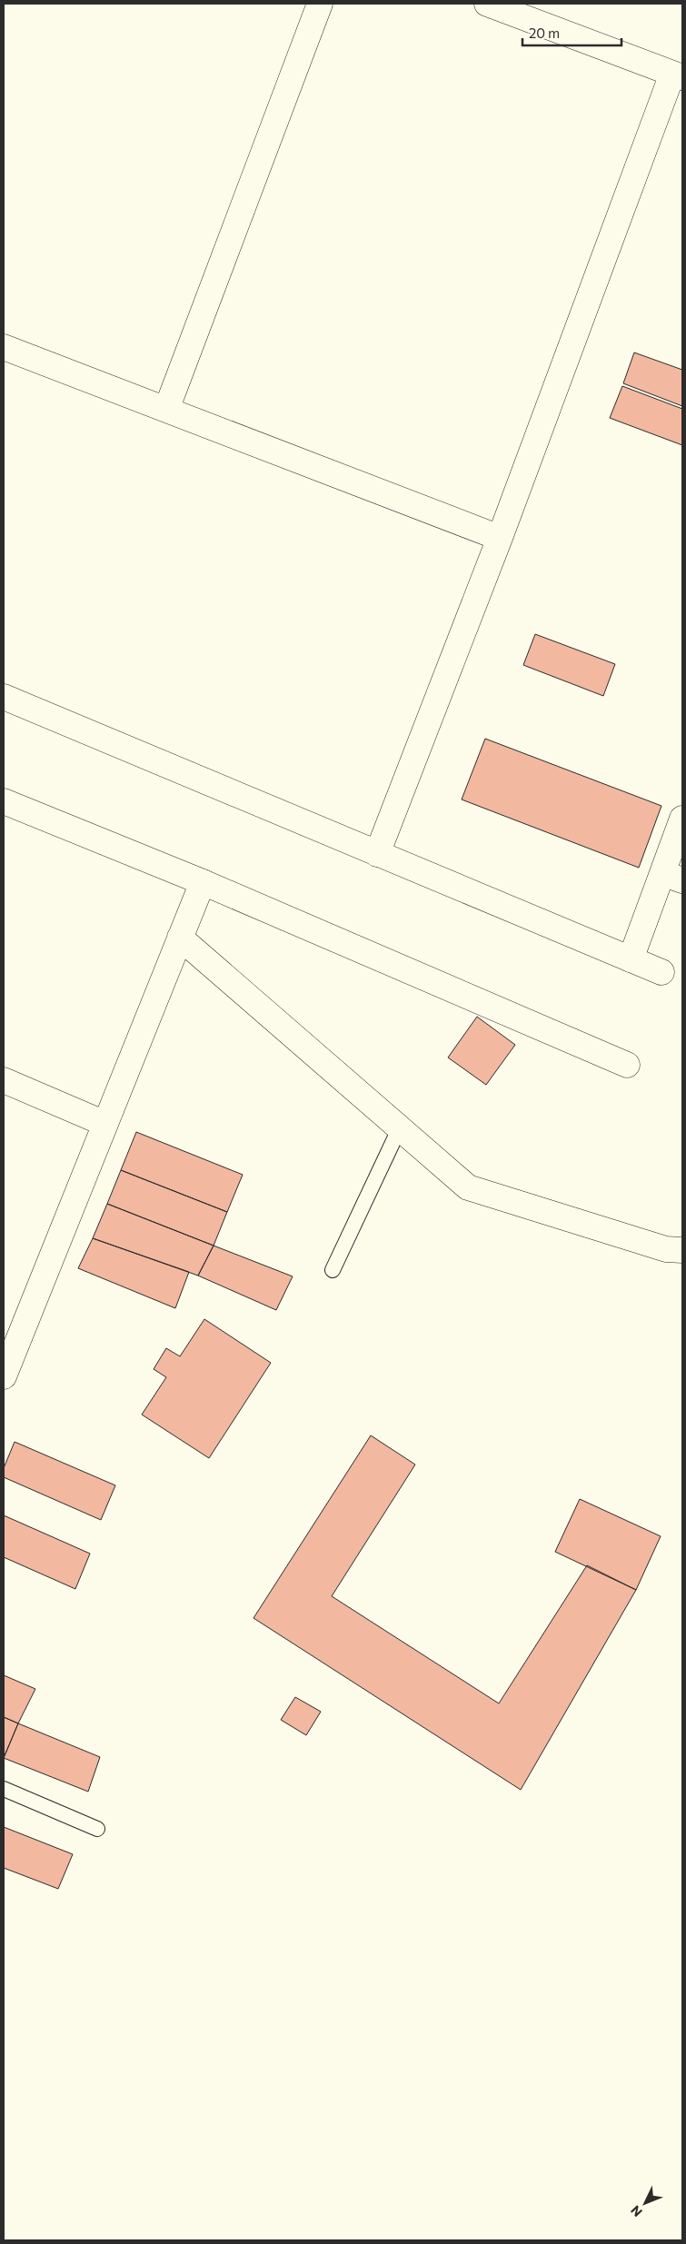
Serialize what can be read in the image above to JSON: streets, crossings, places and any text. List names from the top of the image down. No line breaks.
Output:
{"scale_bar":"20 m","north":"bottom left"}
